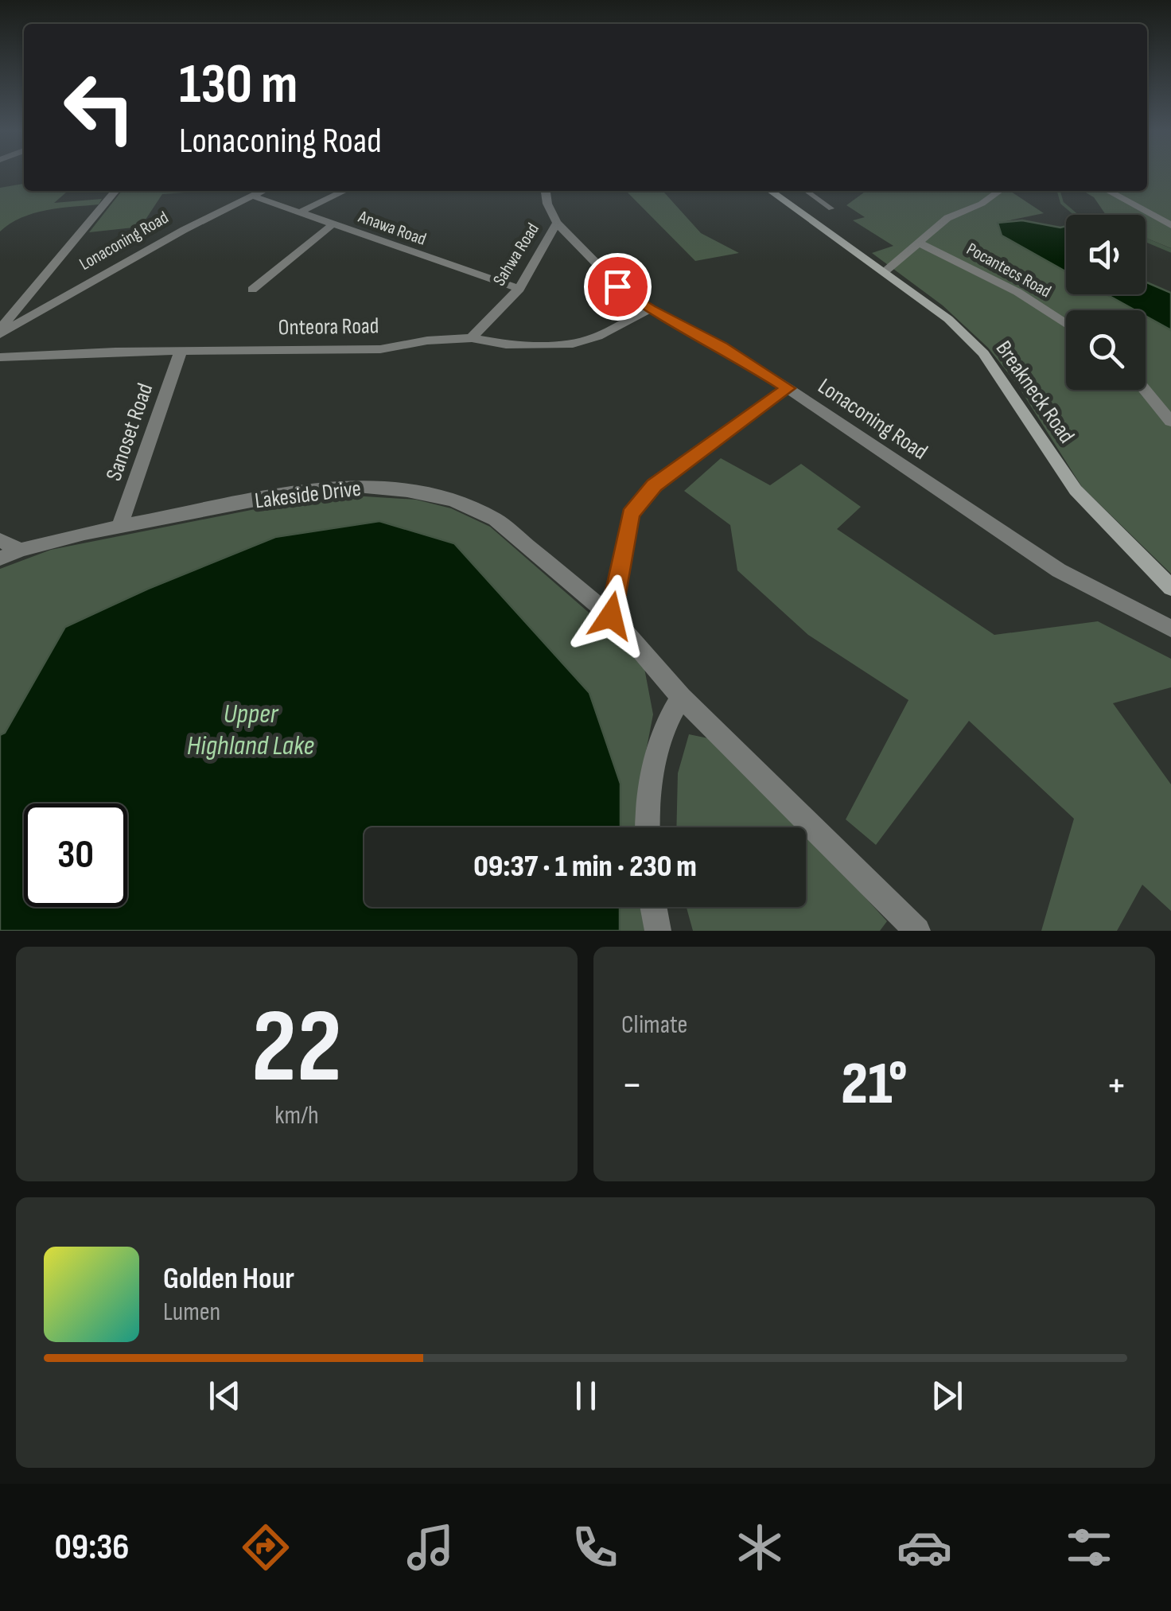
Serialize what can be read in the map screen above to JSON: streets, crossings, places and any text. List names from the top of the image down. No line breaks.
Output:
{"streets":{"street":["Anawa Road","Lonaconing Road","Sahwa Road","Pocantecs Road","Onteora Road","Breakneck Road","Sanoset Road","Lakeside Drive"]},"crossings":[["Anawa Road","Lonaconing Road"],["Anawa Road","Sahwa Road"],["Lonaconing Road","Sahwa Road"],["Lonaconing Road","Onteora Road"],["Sahwa Road","Onteora Road"],["Onteora Road","Sanoset Road"],["Sanoset Road","Lakeside Drive"]],"water":["Upper Highland Lake"],"page":{"turn":["130 m","Lonaconing Road"],"limit":"30","trip":"09:37 · 1 min · 230 m","tile":[["22","km/h"],"Climate"],"heat":["−","21°","+"],"song":["Golden Hour","Lumen"],"tabs":"09:36"}}
